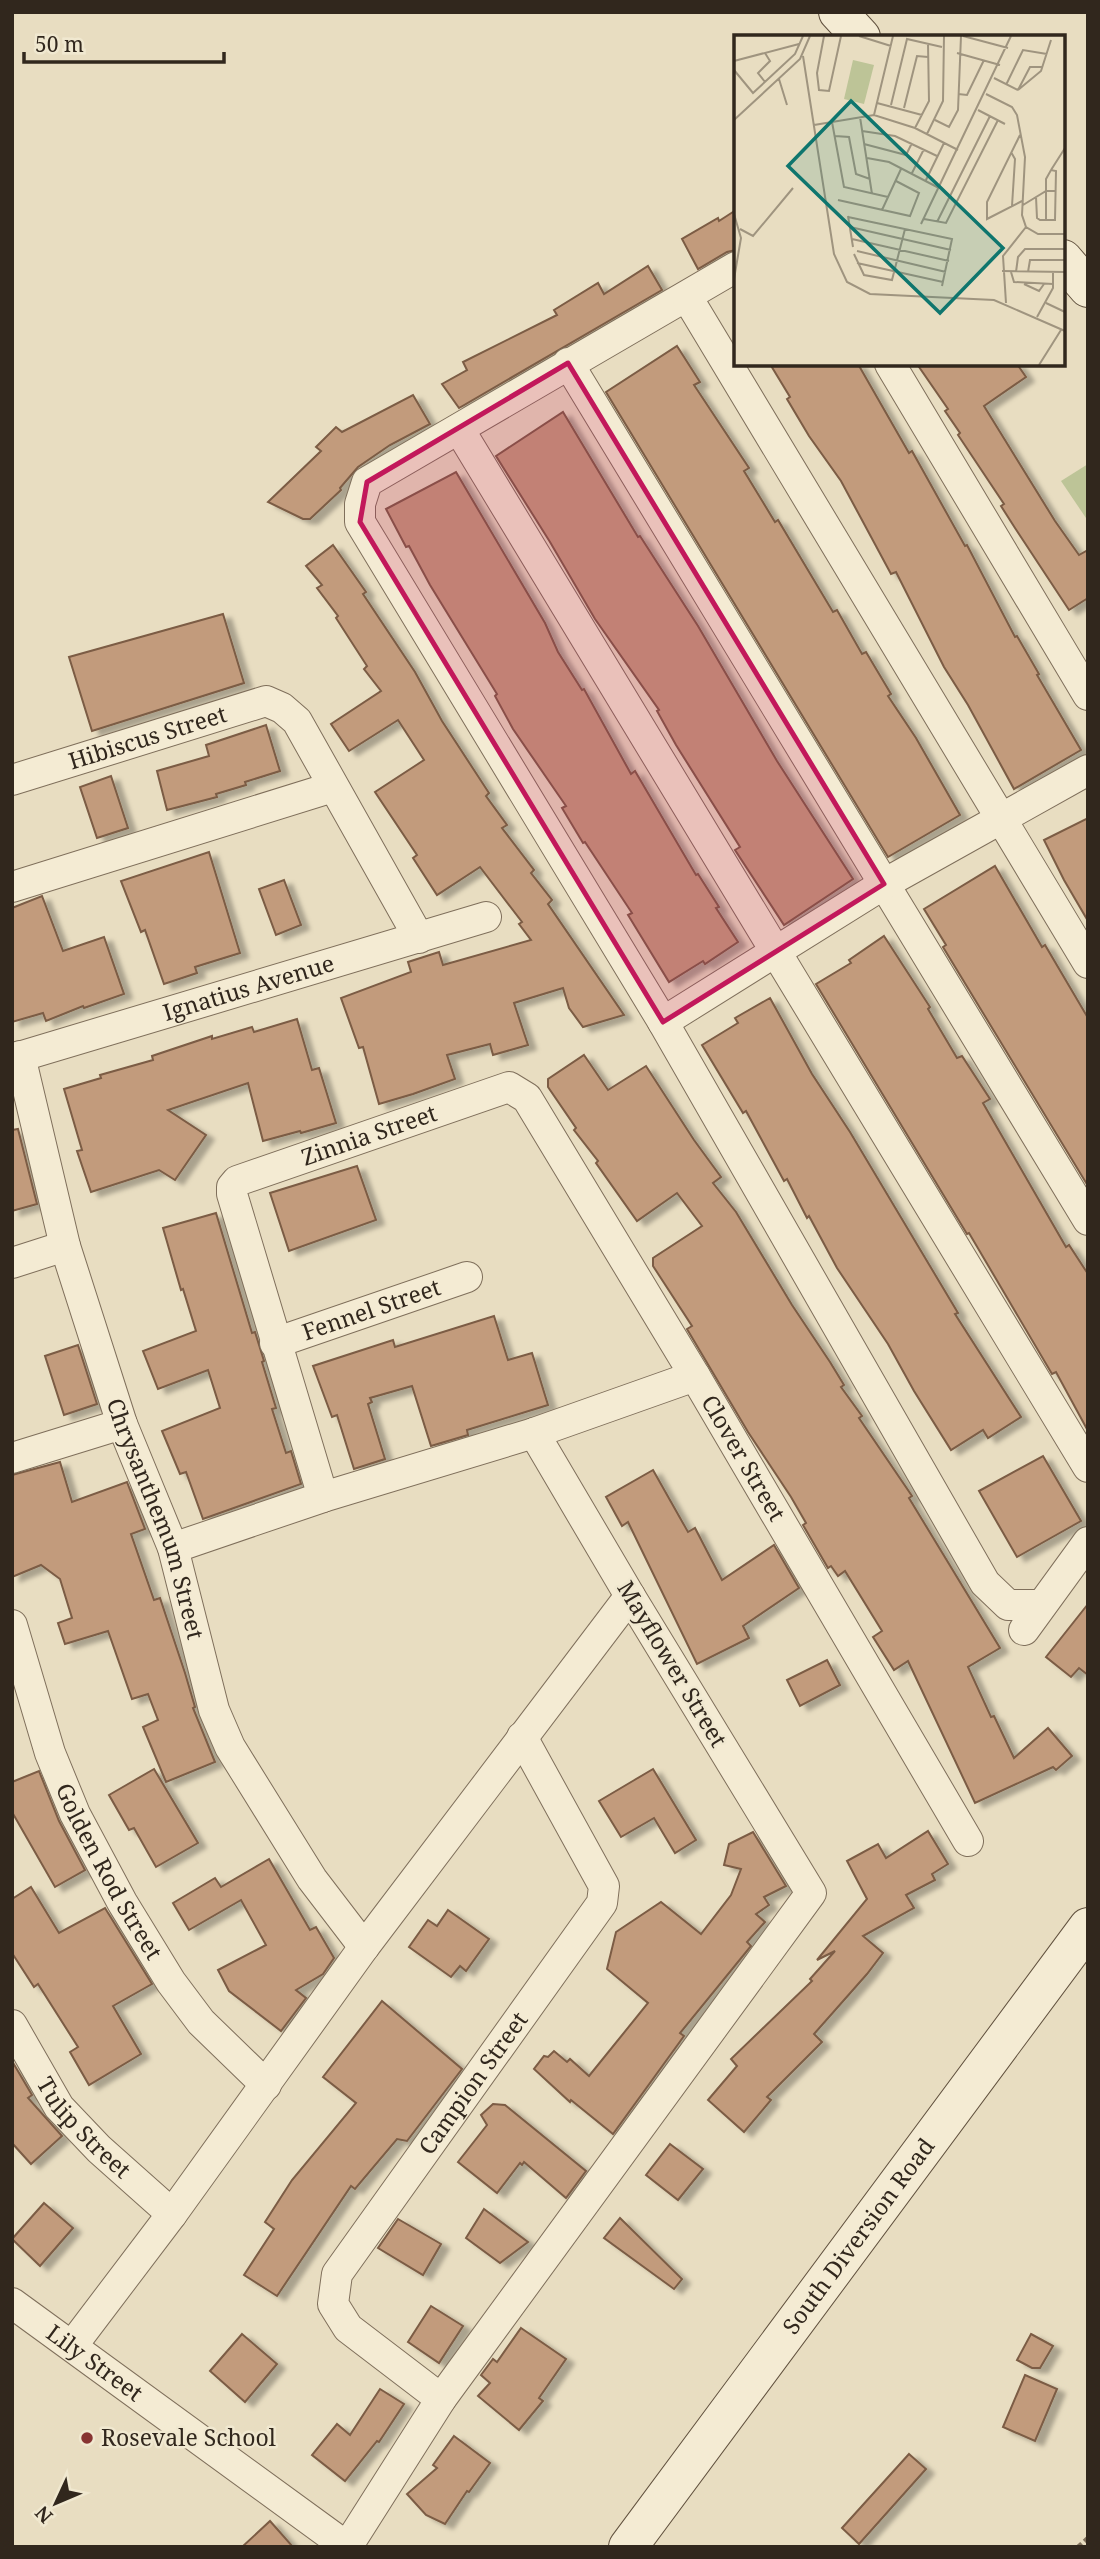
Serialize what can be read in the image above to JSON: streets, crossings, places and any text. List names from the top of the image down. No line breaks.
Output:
{"streets":{"main road":["South Diversion Road"],"street":["Hibiscus Street","Ignatius Avenue","Zinnia Street","Fennel Street","Clover Street","Chrysanthemum Street","Mayflower Street","Golden Rod Street","Campion Street","Tulip Street","Lily Street"]},"crossings":[["Ignatius Avenue","Chrysanthemum Street"],["Zinnia Street","Fennel Street"],["Zinnia Street","Clover Street"],["Mayflower Street","Campion Street"]],"places":["Rosevale School"],"scale_bar":"50 m","north":"bottom left"}
